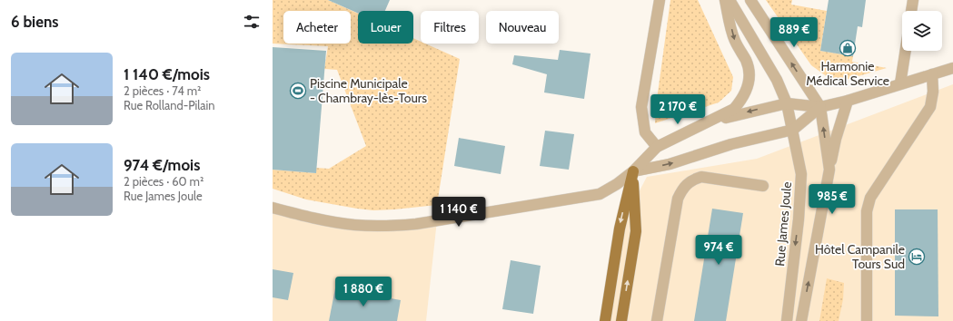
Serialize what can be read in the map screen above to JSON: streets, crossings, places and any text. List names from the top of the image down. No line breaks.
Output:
{"streets":{"street":["Rue James Joule"]},"places":{"shop":["Harmonie Médical Service"],"sports":["Piscine Municipale - Chambray-lès-Tours"],"hotel":["Hôtel Campanile Tours Sud"]},"page":{"heading":"6 biens","chip":["Acheter","Louer","Filtres","Nouveau"],"price":["889 €","2 170 €","985 €","1 140 €","974 €","1 880 €"],"list":[{"name":"1 140 €/mois","note":"2 pièces · 74 m² · Rue Rolland-Pilain"},{"name":"974 €/mois","note":"2 pièces · 60 m² · Rue James Joule"}]}}
